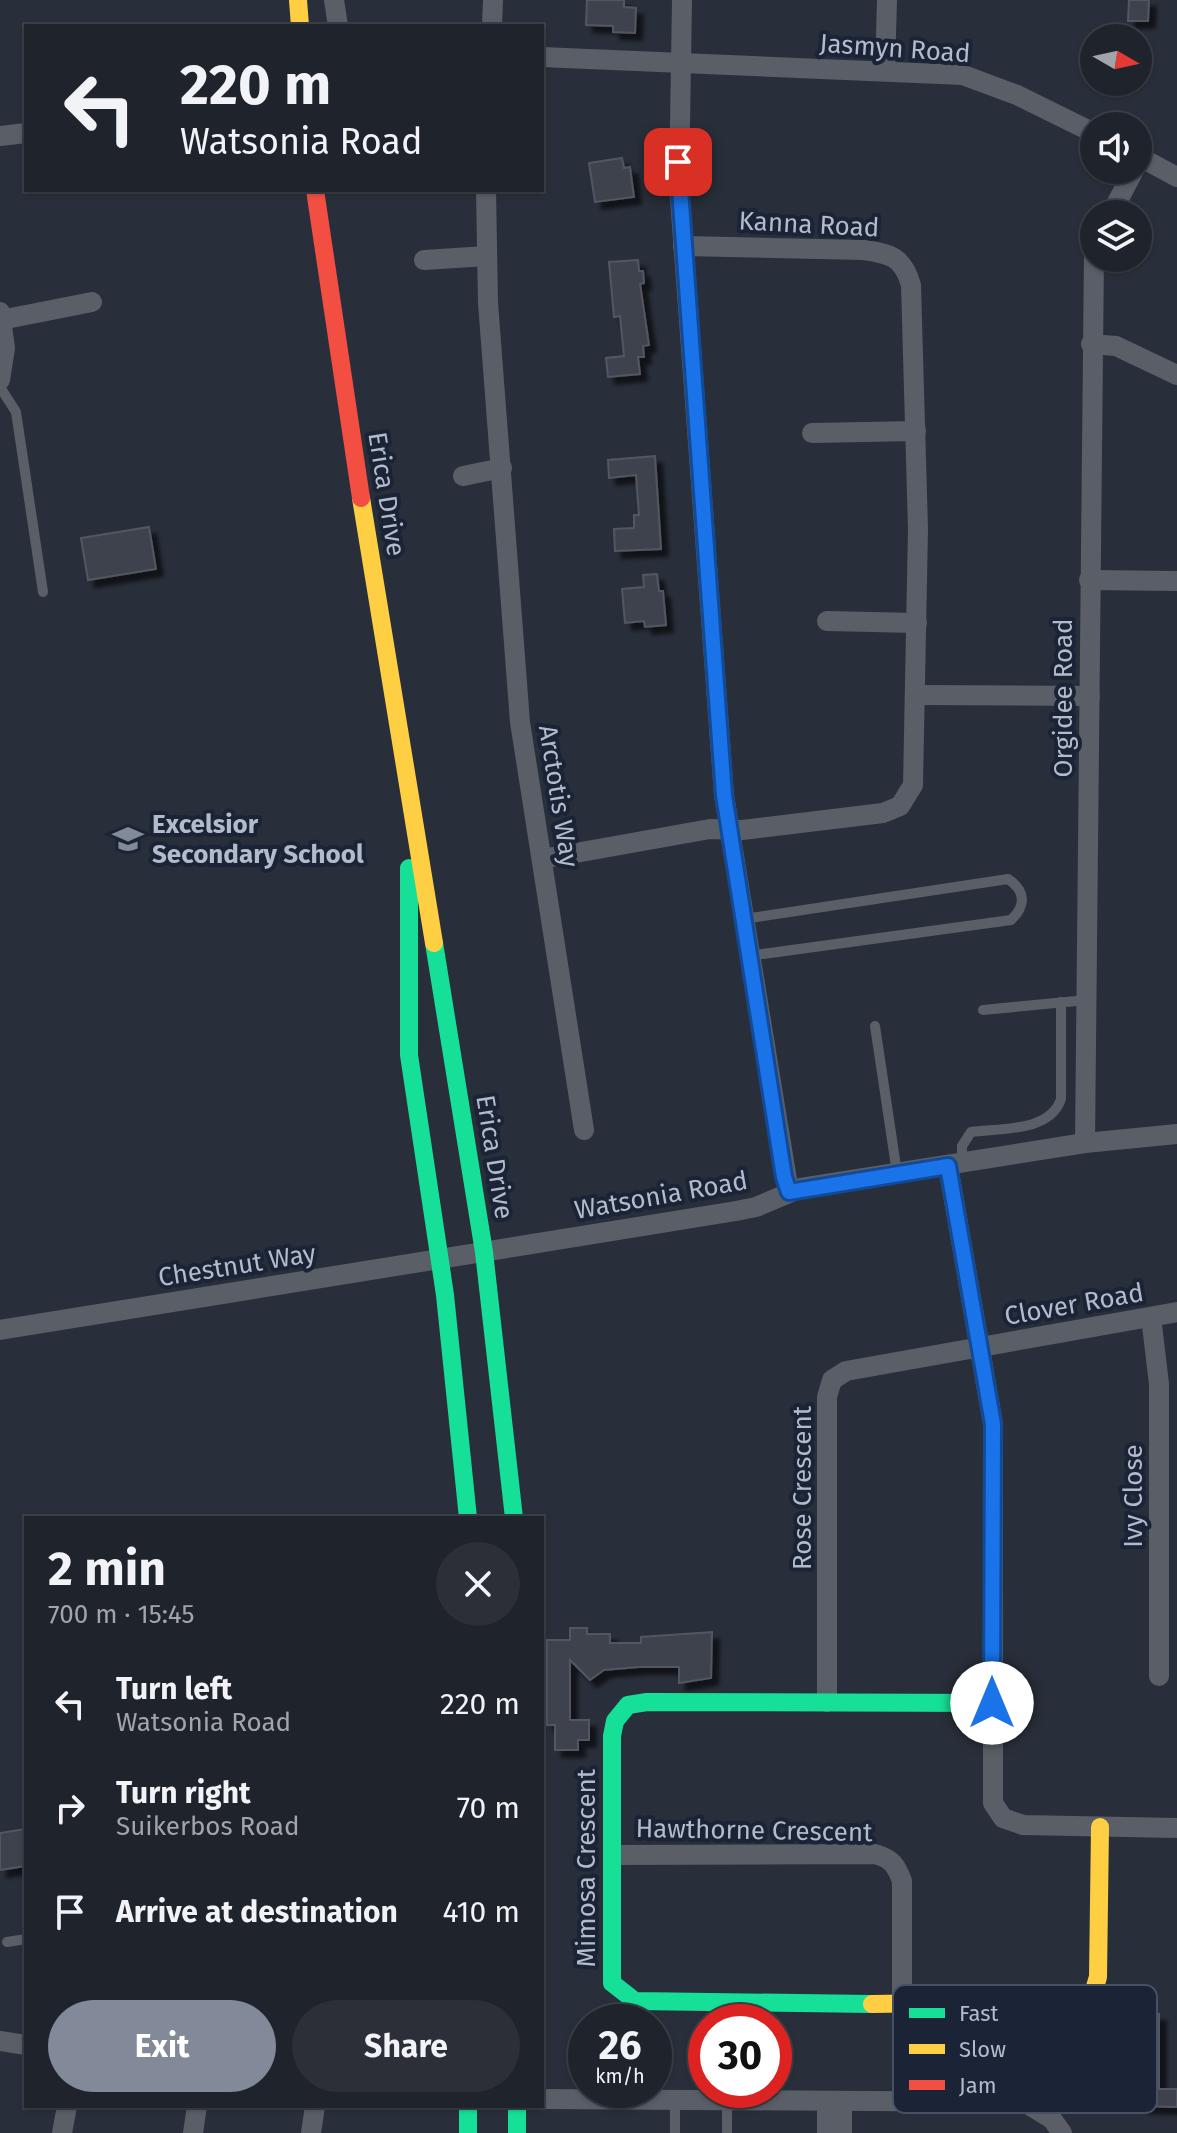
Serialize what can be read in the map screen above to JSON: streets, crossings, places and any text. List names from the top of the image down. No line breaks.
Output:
{"streets":{"main road":["Erica Drive","Mimosa Crescent"],"street":["Jasmyn Road","Kanna Road","Orgidee Road","Arctotis Way","Watsonia Road","Chestnut Way","Clover Road","Rose Crescent","Ivy Close","Hawthorne Crescent"]},"crossings":[["Kanna Road","Arctotis Way"],["Erica Drive","Watsonia Road"],["Erica Drive","Chestnut Way"],["Orgidee Road","Watsonia Road"],["Watsonia Road","Chestnut Way"],["Clover Road","Rose Crescent"],["Clover Road","Ivy Close"],["Rose Crescent","Mimosa Crescent"],["Hawthorne Crescent","Mimosa Crescent"]],"places":{"school or university":["Excelsior Secondary School"]},"legend":["Fast","Slow","Jam"],"north":"right","page":{"turn":["220 m","Watsonia Road"],"heading":["2 min","700 m · 15:45"],"list":[{"name":"Turn left","note":"Watsonia Road","value":"220 m"},{"name":"Turn right","note":"Suikerbos Road","value":"70 m"},{"name":"Arrive at destination","value":"410 m"}],"buttons":["Exit","Share"],"speed":"26 km/h","limit":"30"}}
